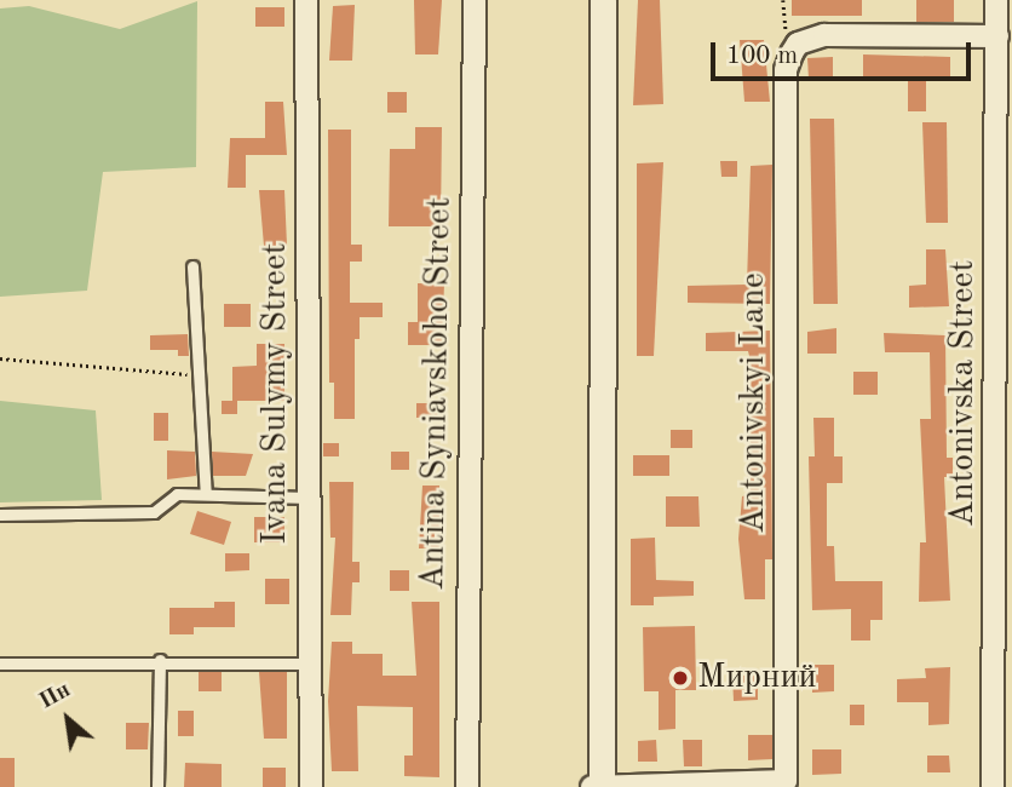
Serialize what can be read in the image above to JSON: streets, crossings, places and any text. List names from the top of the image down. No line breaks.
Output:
{"streets":{"street":["Ivana Sulymy Street","Antina Syniavskoho Street","Antonivska Street","Antonivskyi Lane"]},"places":["Мирний"],"scale_bar":"100 m","north":"top left"}
